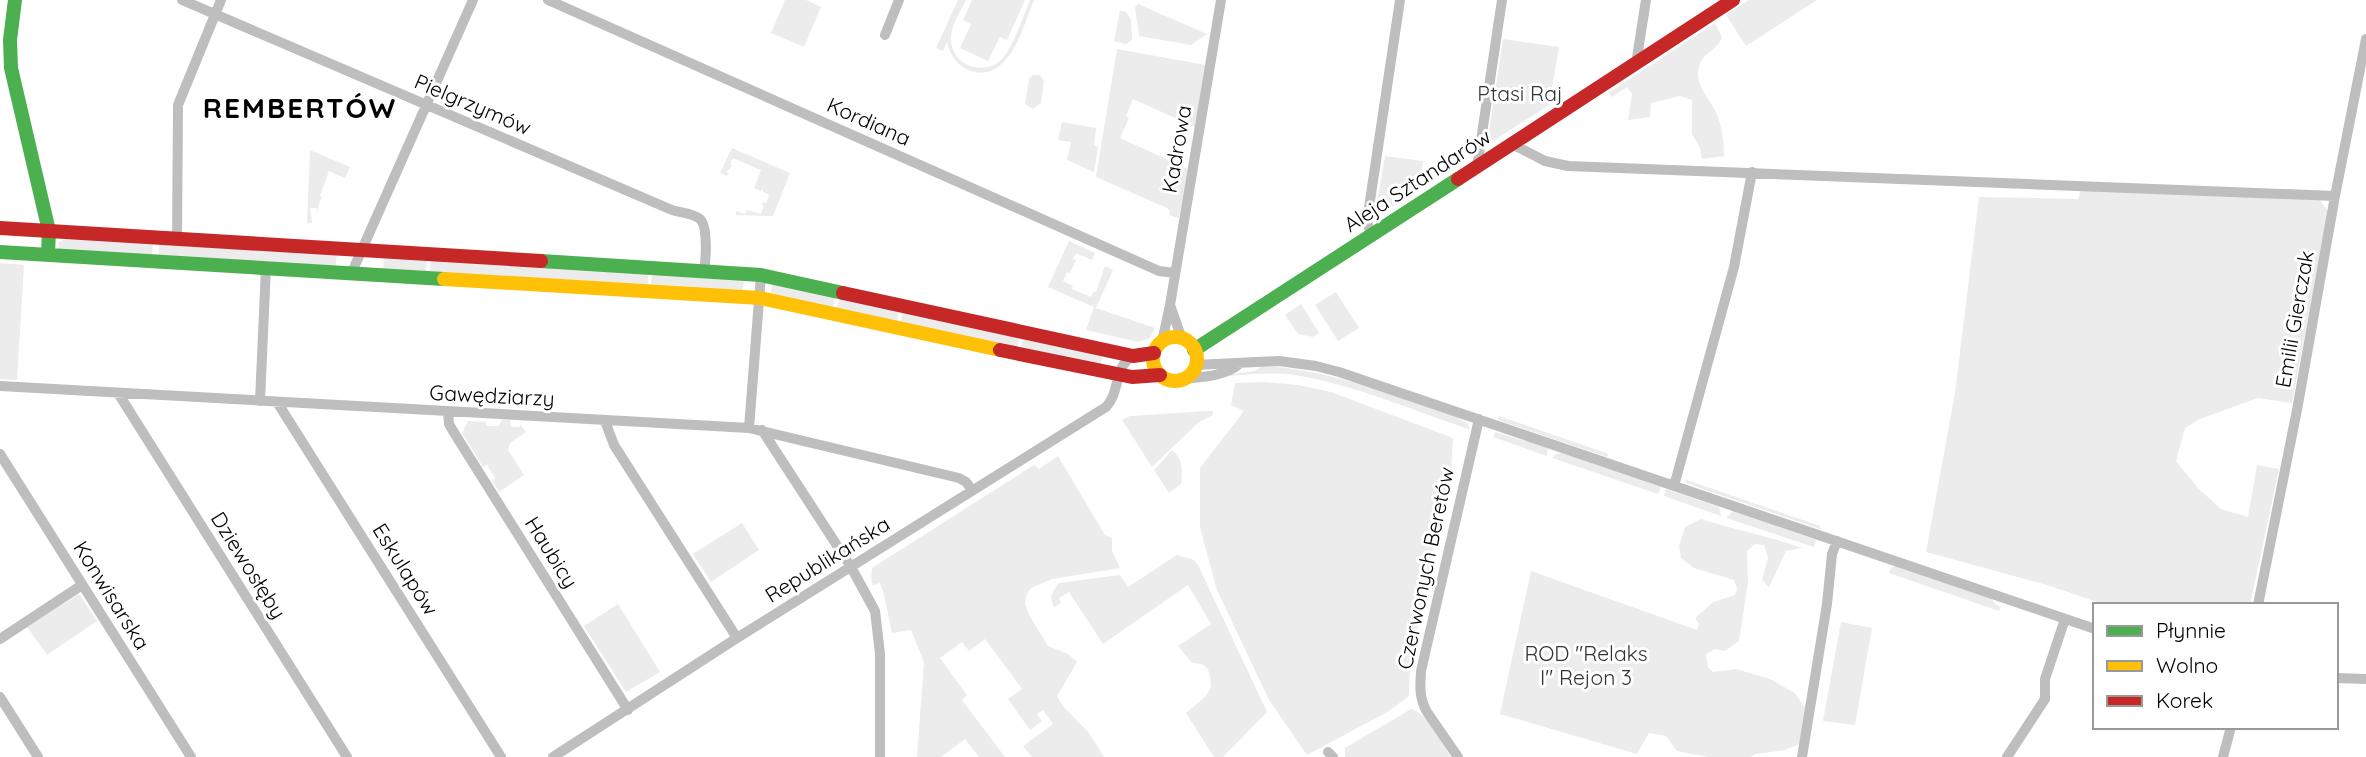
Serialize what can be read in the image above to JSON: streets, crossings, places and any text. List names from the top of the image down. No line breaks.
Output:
{"streets":{"street":["Pielgrzymów","Kordiana","Kadrowa","Aleja Sztandarów","Emilii Gierczak","Gawędziarzy","Haubicy","Republikańska","Dziewosłęby","Czerwonych Beretów","Eskulapów","Konwisarska"]},"crossings":[["Kordiana","Kadrowa"],["Kadrowa","Aleja Sztandarów"],["Gawędziarzy","Haubicy"],["Gawędziarzy","Republikańska"],["Gawędziarzy","Dziewosłęby"],["Gawędziarzy","Eskulapów"],["Haubicy","Republikańska"]],"districts":["REMBERTÓW"],"parks":["Ptasi Raj","ROD \"Relaks I\" Rejon 3"],"legend":["Płynnie","Wolno","Korek"]}
